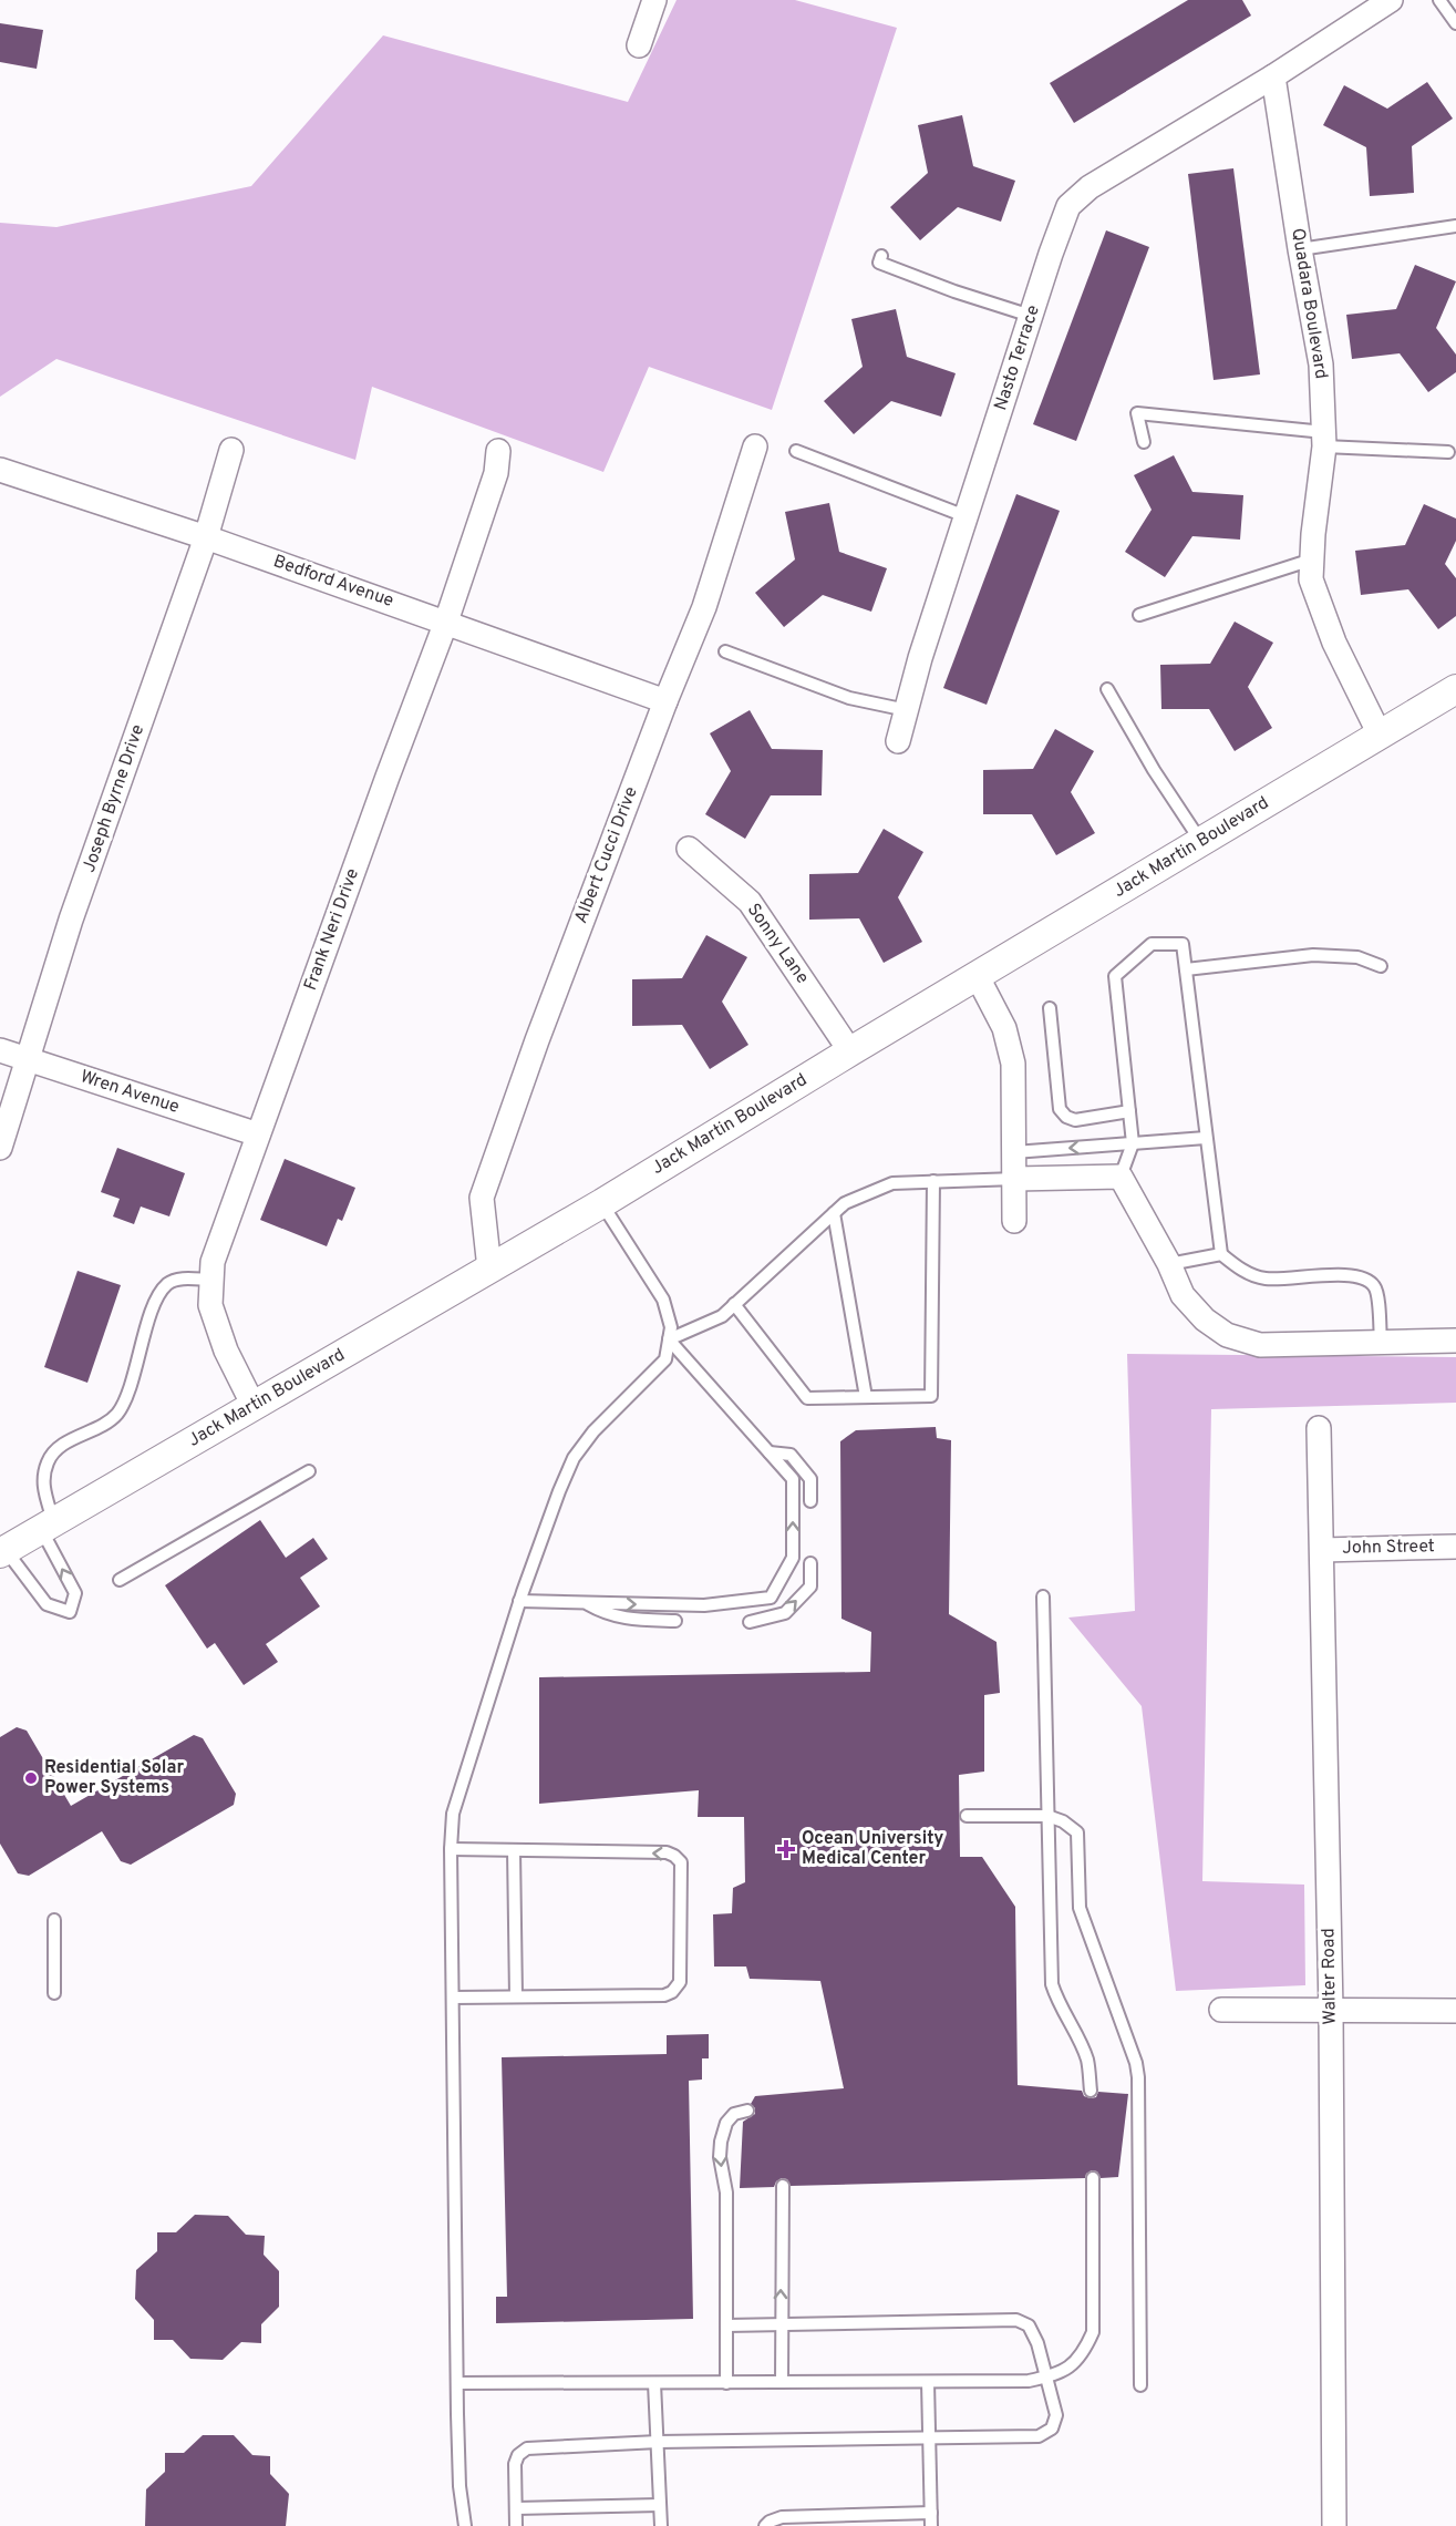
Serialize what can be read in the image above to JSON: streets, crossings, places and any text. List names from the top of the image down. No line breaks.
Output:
{"streets":{"street":["Quadara Boulevard","Nasto Terrace","Bedford Avenue","Joseph Byrne Drive","Jack Martin Boulevard","Albert Cucci Drive","Frank Neri Drive","Sonny Lane","Wren Avenue","John Street","Walter Road"]},"crossings":[["Quadara Boulevard","Nasto Terrace"],["Quadara Boulevard","Jack Martin Boulevard"],["Bedford Avenue","Joseph Byrne Drive"],["Bedford Avenue","Albert Cucci Drive"],["Bedford Avenue","Frank Neri Drive"],["Joseph Byrne Drive","Wren Avenue"],["Jack Martin Boulevard","Albert Cucci Drive"],["Jack Martin Boulevard","Frank Neri Drive"],["Jack Martin Boulevard","Sonny Lane"],["Frank Neri Drive","Wren Avenue"],["John Street","Walter Road"]],"places":{"other":["Residential Solar Power Systems"],"health":["Ocean University Medical Center"]}}
